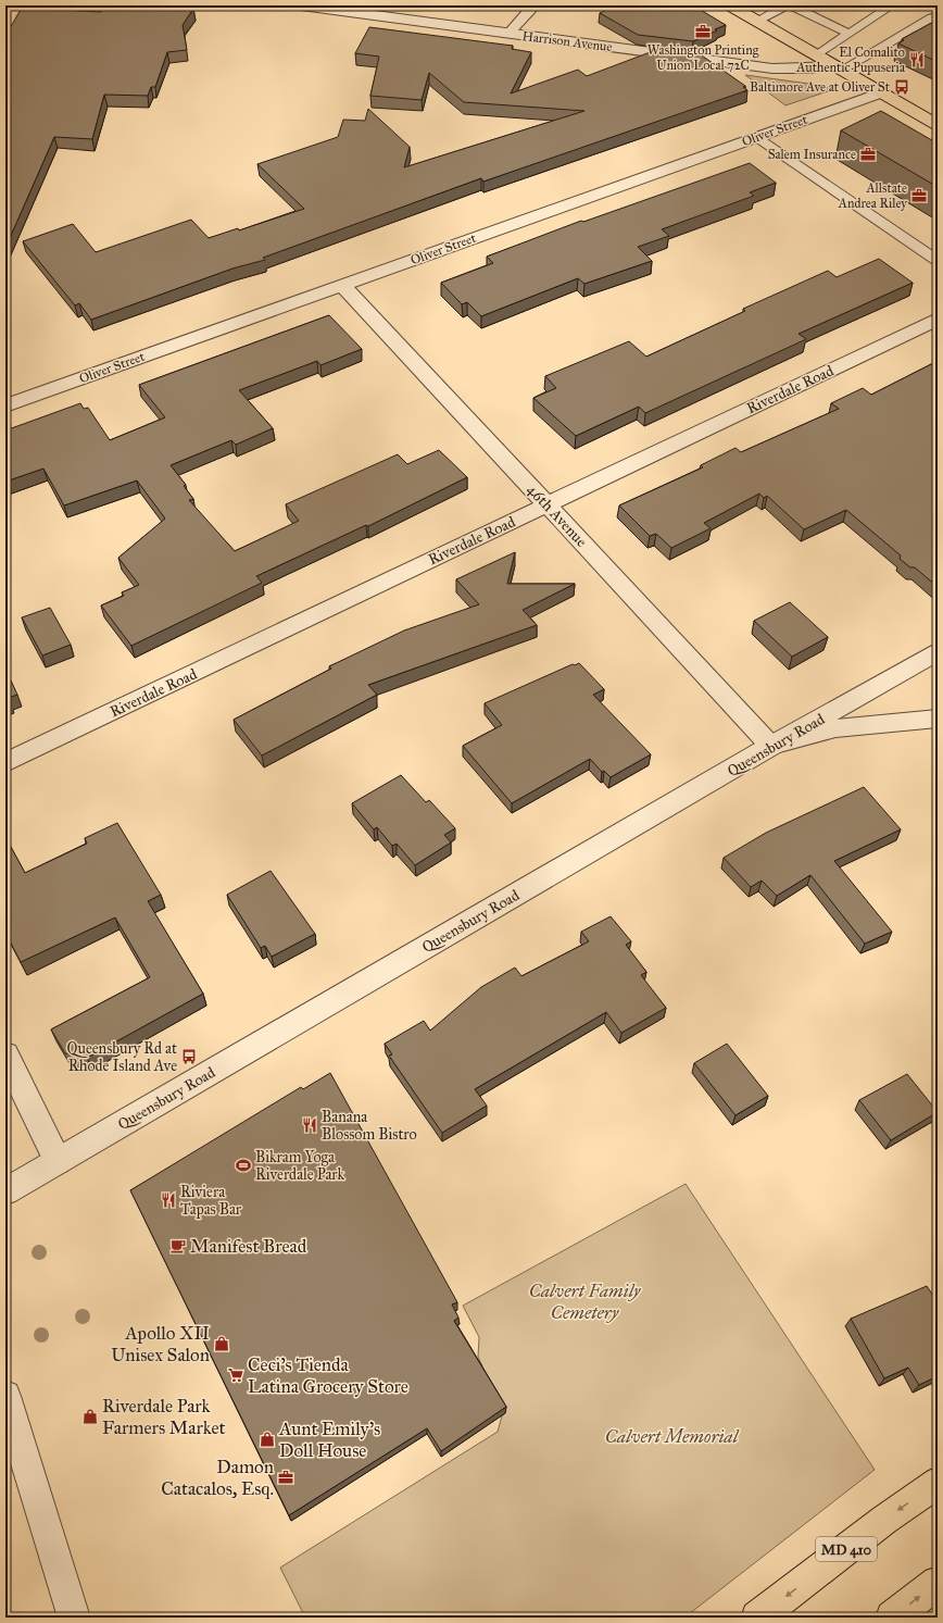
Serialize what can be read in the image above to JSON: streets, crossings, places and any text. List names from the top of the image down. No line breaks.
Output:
{"streets":{"main road":["MD 410"],"street":["Harrison Avenue","Oliver Street","Riverdale Road","46th Avenue","Queensbury Road"]},"crossings":[["Oliver Street","46th Avenue"],["Riverdale Road","46th Avenue"],["46th Avenue","Queensbury Road"]],"parks":["Calvert Family Cemetery","Calvert Memorial"],"places":{"office":["Washington Printing Union Local 72C","Salem Insurance","Allstate Andrea Riley","Damon Catacalos, Esq."],"restaurant":["El Comalito Authentic Pupuseria","Banana Blossom Bistro","Riviera Tapas Bar"],"bus stop":["Baltimore Ave at Oliver St","Queensbury Rd at Rhode Island Ave"],"sports":["Bikram Yoga Riverdale Park"],"cafe":["Manifest Bread"],"shop":["Apollo XII Unisex Salon","Riverdale Park Farmers Market","Aunt Emily's Doll House"],"supermarket":["Ceci's Tienda Latina Grocery Store"]}}
